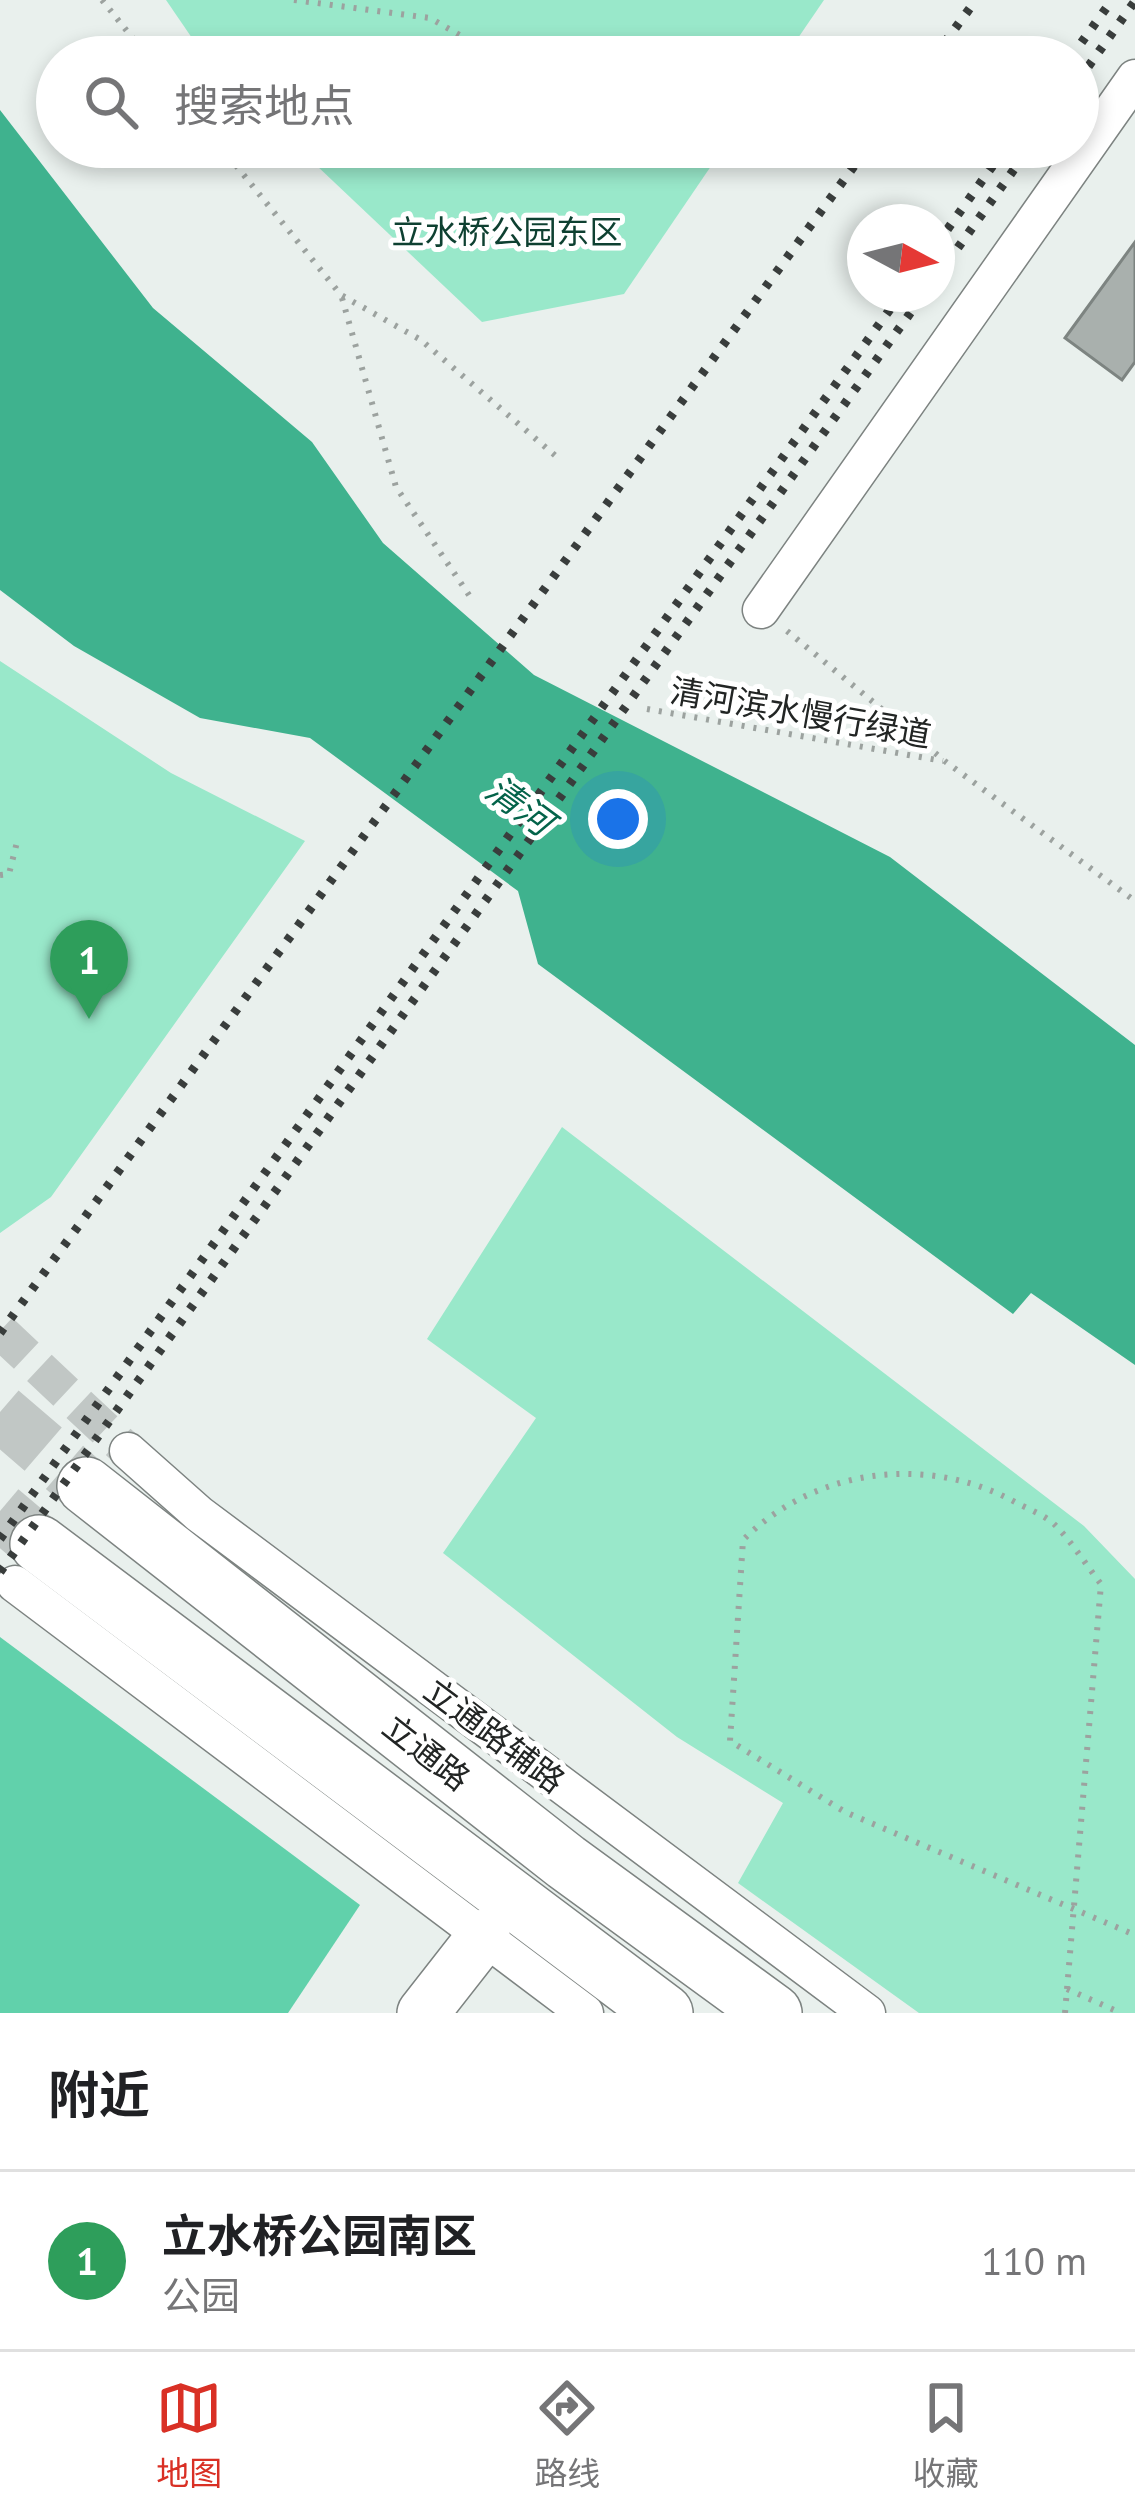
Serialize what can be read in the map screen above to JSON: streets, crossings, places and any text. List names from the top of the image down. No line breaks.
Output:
{"streets":{"main road":["立通路"],"street":["立通路辅路"],"path":["清河滨水慢行绿道"]},"crossings":[["立通路辅路","立通路"]],"water":["清河"],"parks":["立水桥公园东区"],"north":"right","page":{"search":"搜索地点","pins":"1","heading":"附近","list":[{"mark":"1","name":"立水桥公园南区","note":"公园","value":"110 m"}],"nav":["地图","路线","收藏"]}}
